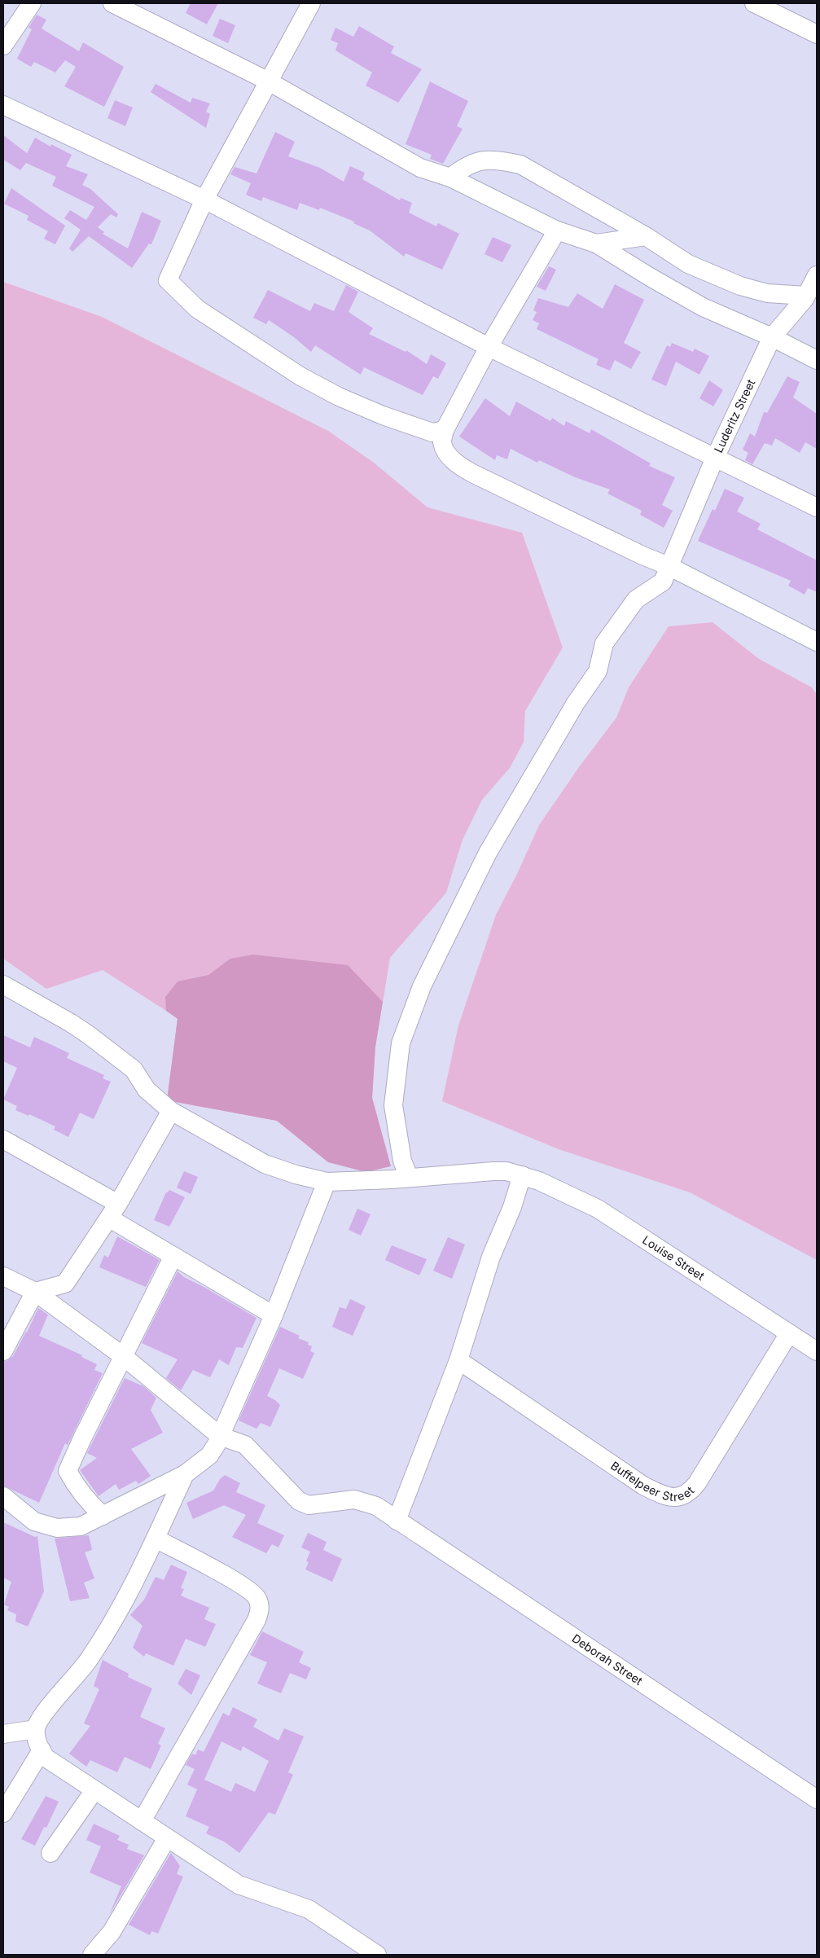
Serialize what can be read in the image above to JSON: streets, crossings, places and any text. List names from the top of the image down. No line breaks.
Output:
{"streets":{"street":["Luderitz Street","Louise Street","Buffelpeer Street","Deborah Street"]},"crossings":[["Luderitz Street","Louise Street"],["Louise Street","Buffelpeer Street"]]}
